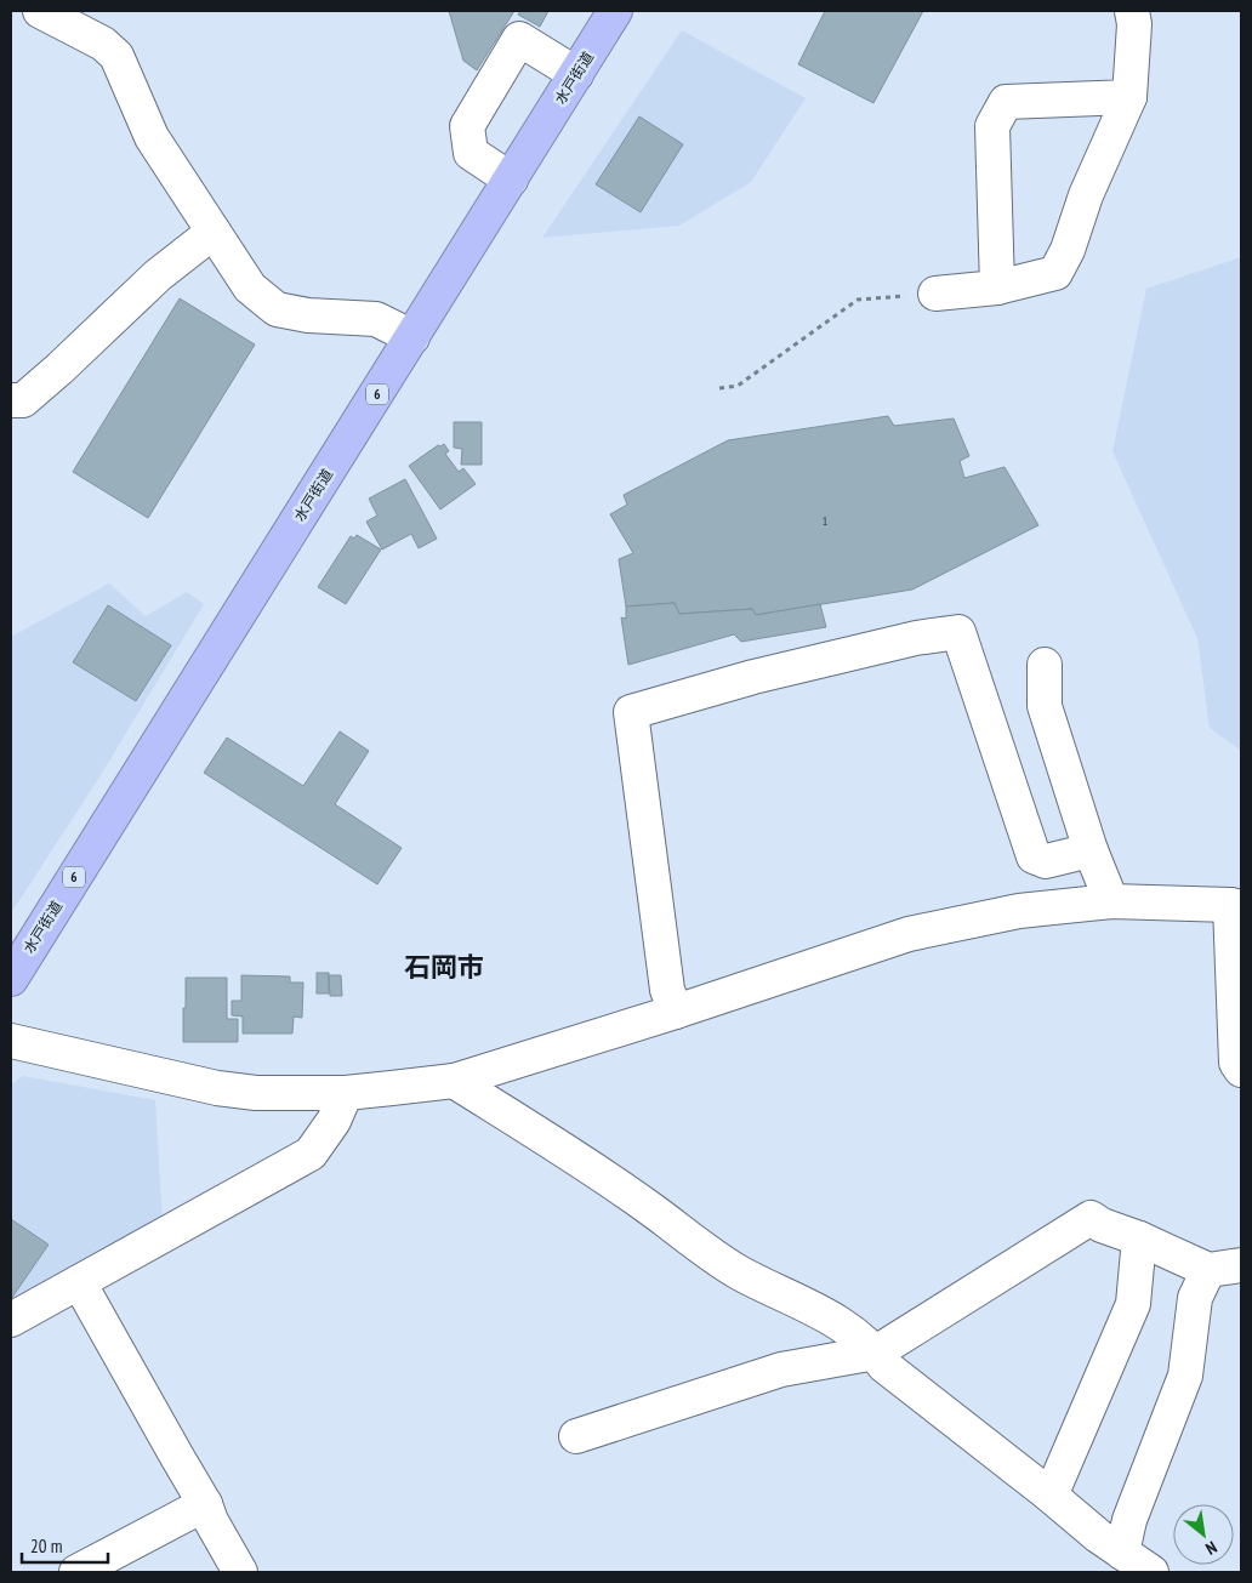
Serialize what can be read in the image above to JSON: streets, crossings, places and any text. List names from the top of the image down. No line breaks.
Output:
{"streets":{"highway":["水戸街道","6"]},"districts":["石岡市"],"house_numbers":["1"],"scale_bar":"20 m","north":"bottom right"}
